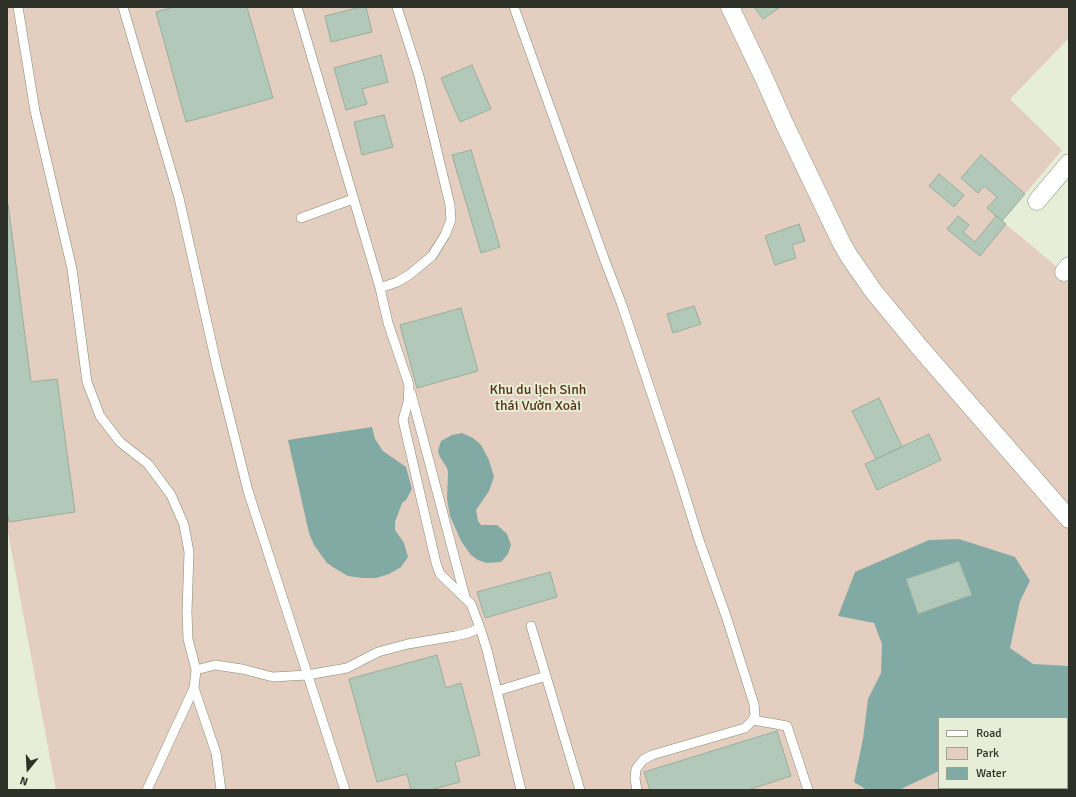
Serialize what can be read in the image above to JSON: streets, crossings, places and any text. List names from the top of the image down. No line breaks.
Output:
{"parks":["Khu du lịch Sinh thái Vườn Xoài"],"legend":["Road","Park","Water"],"north":"bottom"}
